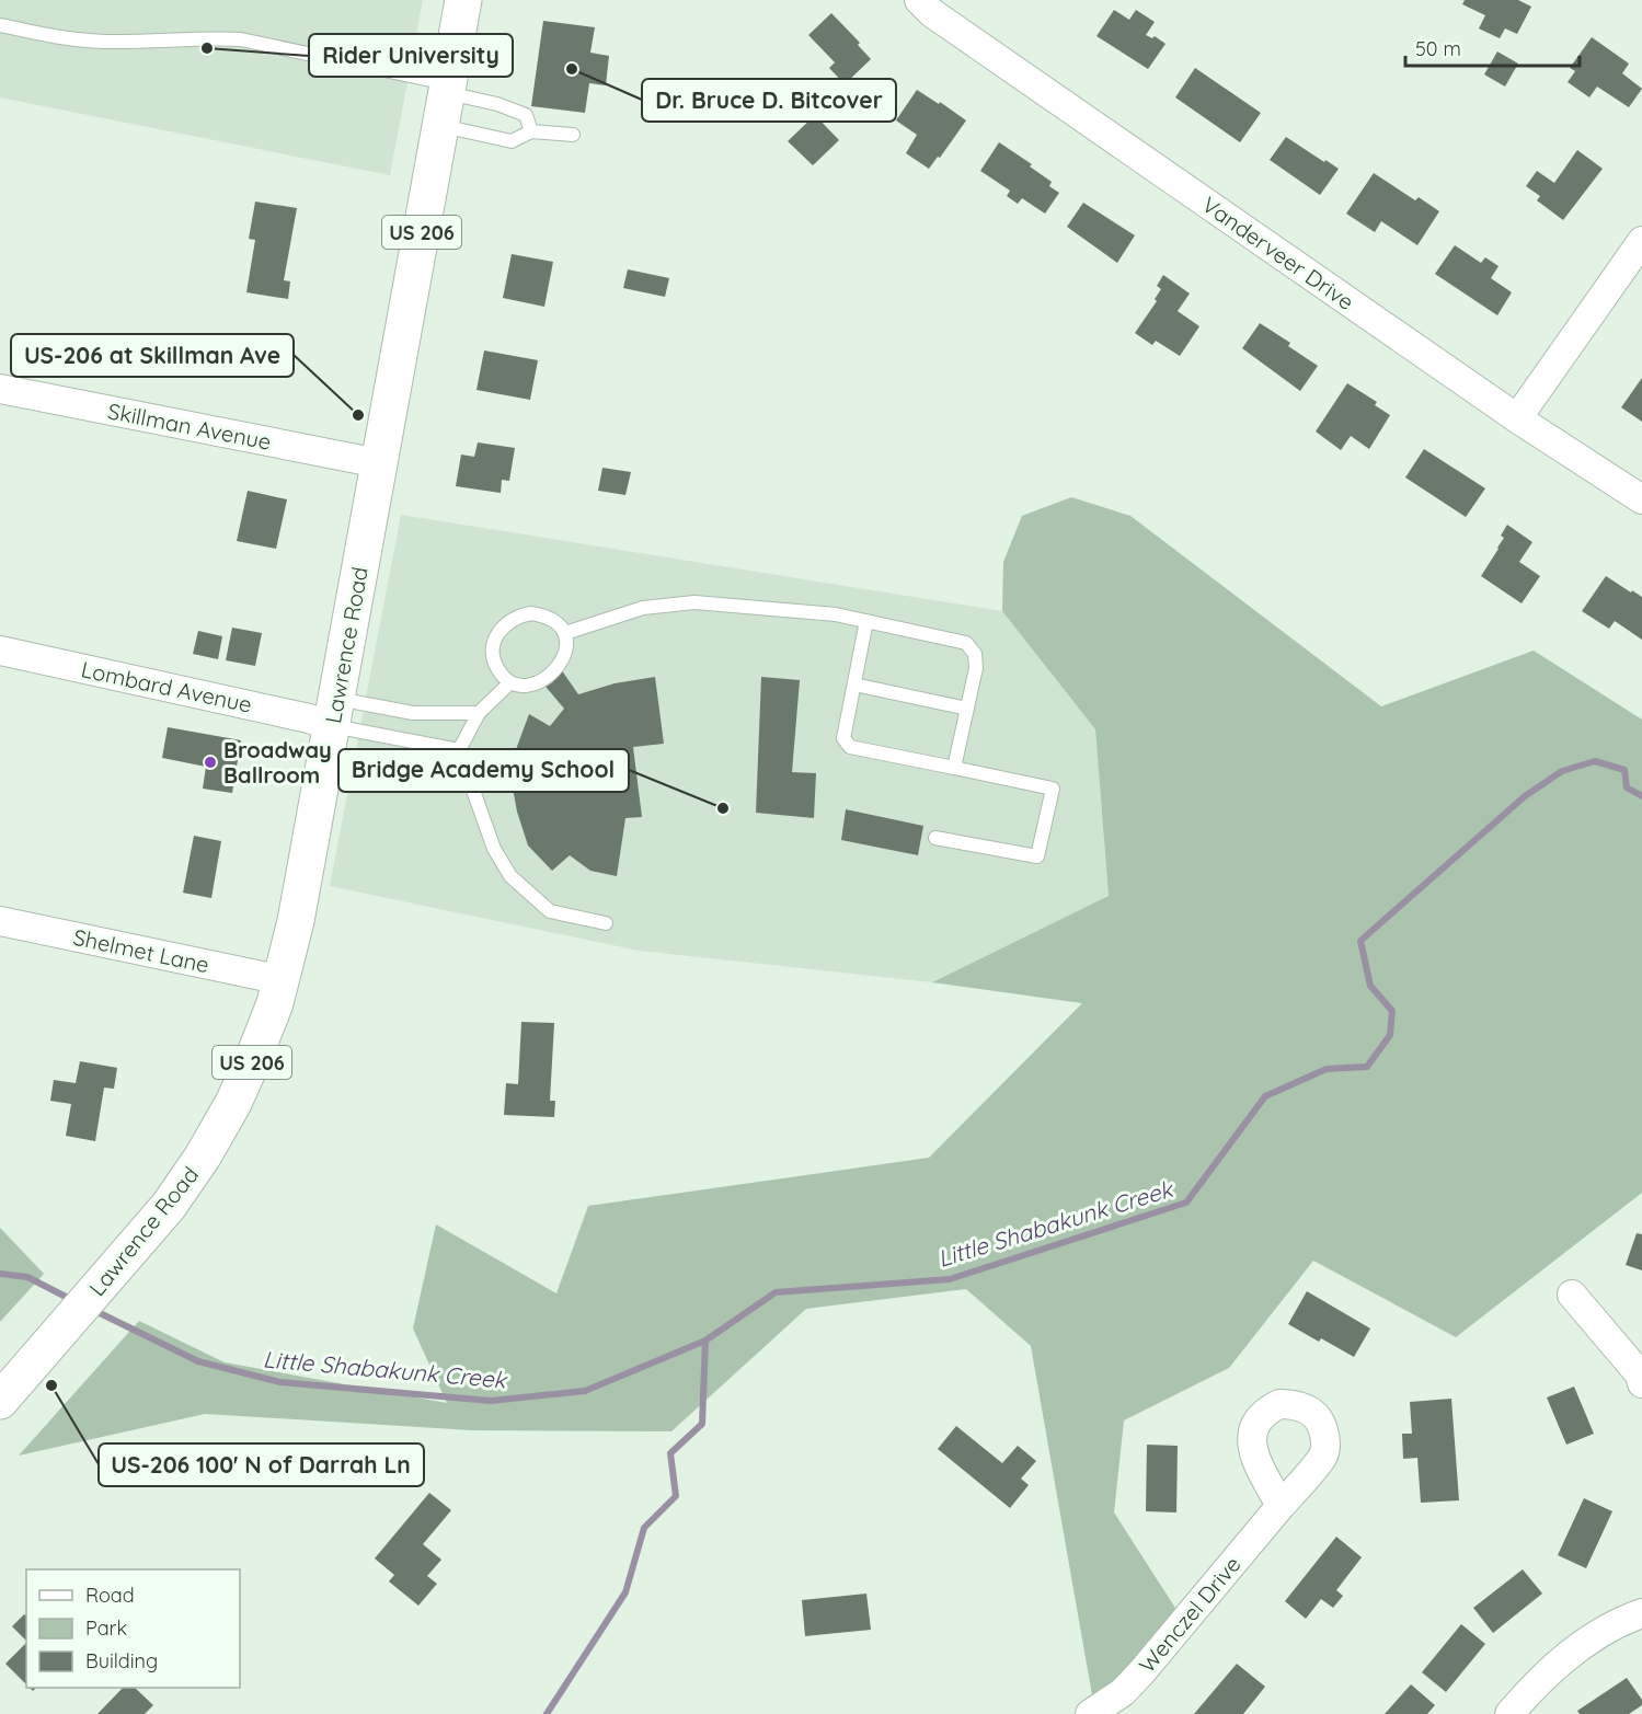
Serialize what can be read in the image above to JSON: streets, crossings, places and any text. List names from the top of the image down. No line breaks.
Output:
{"streets":{"main road":["US 206","Lawrence Road"],"street":["Vanderveer Drive","Skillman Avenue","Lombard Avenue","Shelmet Lane","Wenczel Drive"]},"crossings":[["Skillman Avenue","Lawrence Road"],["Lawrence Road","Lombard Avenue"],["Lawrence Road","Shelmet Lane"]],"water":["Little Shabakunk Creek"],"places":["Rider University","Dr. Bruce D. Bitcover","US-206 at Skillman Ave","Broadway Ballroom","Bridge Academy School","US-206 100' N of Darrah Ln"],"legend":["Road","Park","Building"],"scale_bar":"50 m"}
